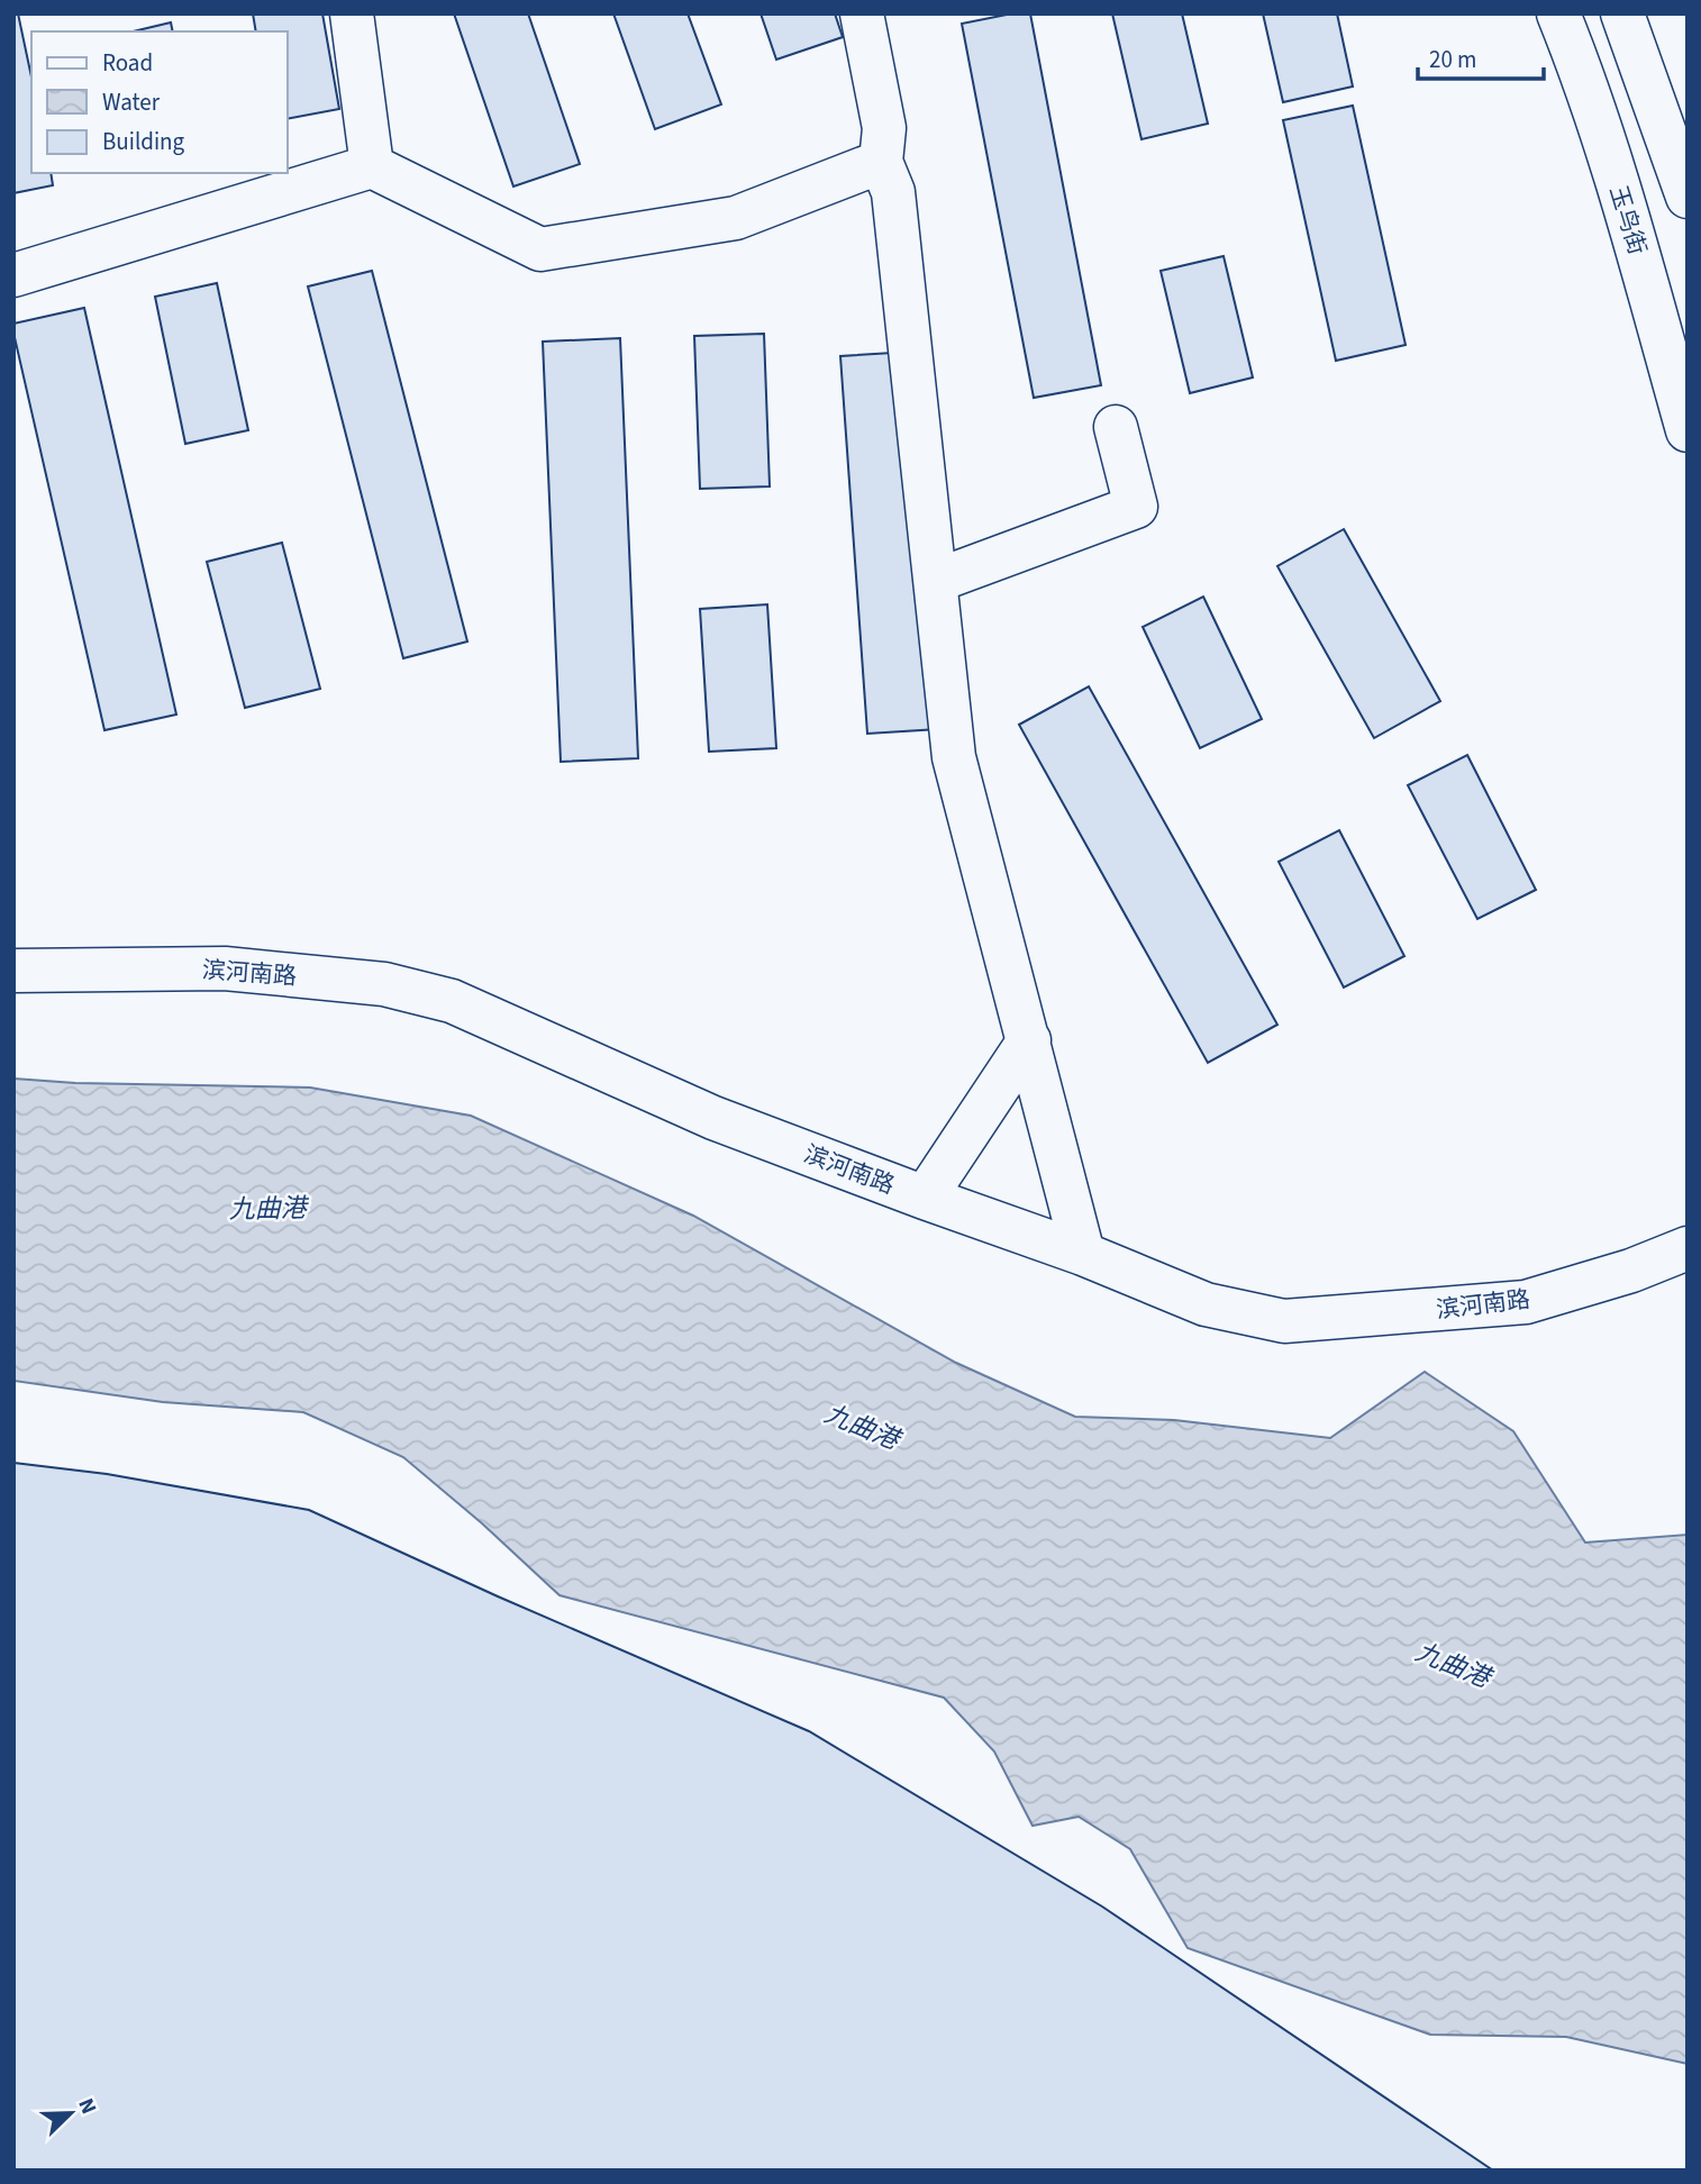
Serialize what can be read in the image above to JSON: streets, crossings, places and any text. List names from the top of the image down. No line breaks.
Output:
{"streets":{"street":["玉鸟街","滨河南路"]},"water":["九曲港"],"legend":["Road","Water","Building"],"scale_bar":"20 m","north":"top right"}
